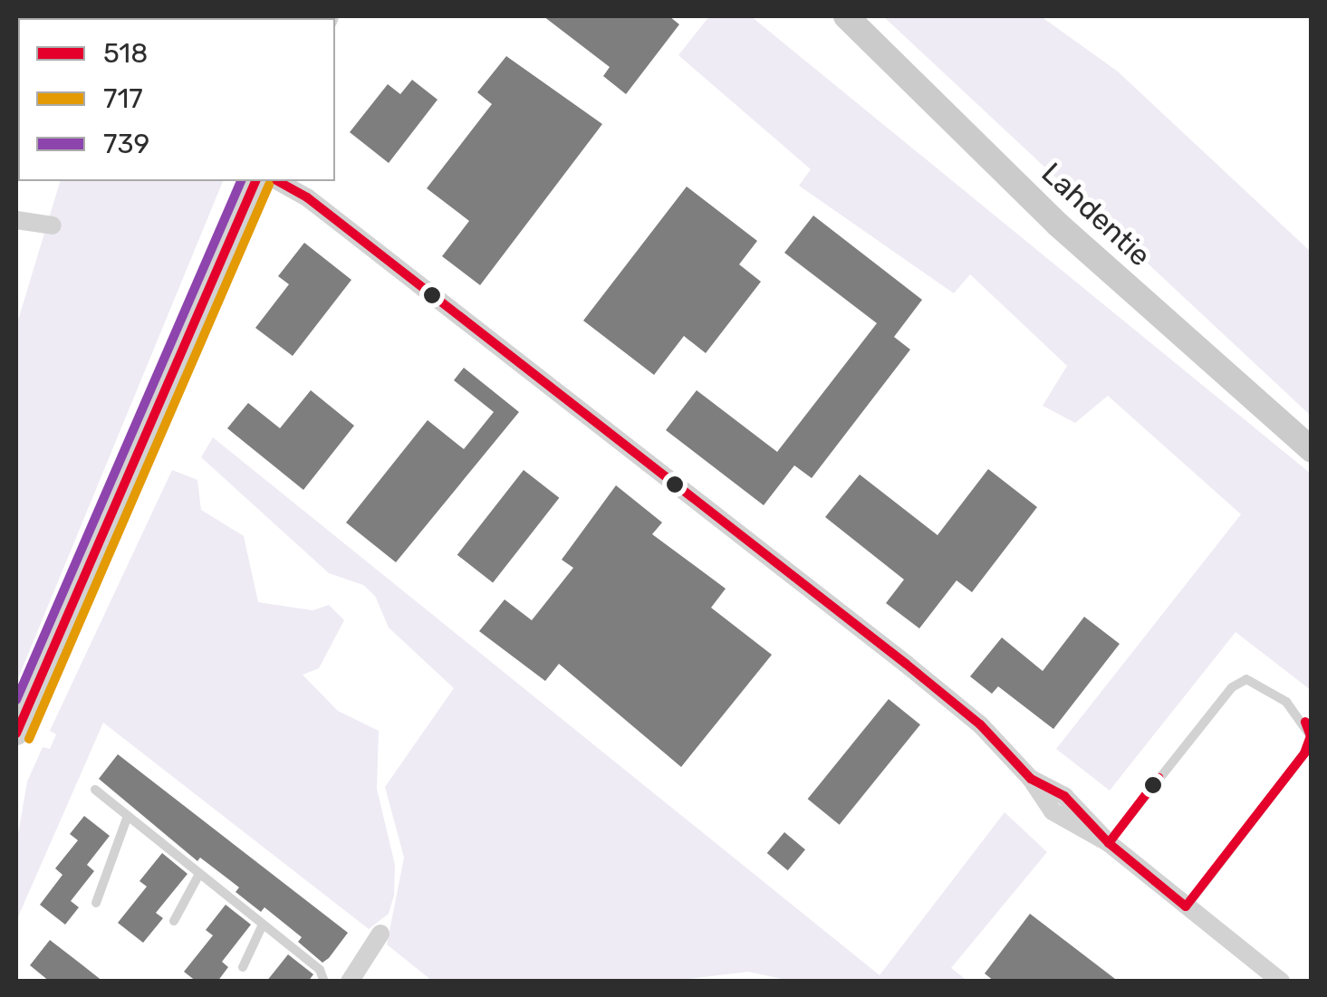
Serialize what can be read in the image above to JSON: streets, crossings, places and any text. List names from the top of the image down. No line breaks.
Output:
{"streets":{"main road":["Lahdentie"]},"lines":["transit line 518","transit line 739","transit line 717"],"legend":["518","717","739"]}
